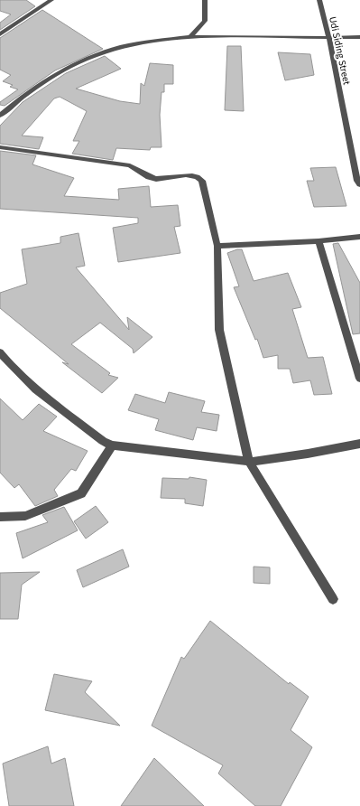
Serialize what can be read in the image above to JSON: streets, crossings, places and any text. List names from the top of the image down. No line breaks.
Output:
{"streets":{"street":["Udi Siding Street"]}}
